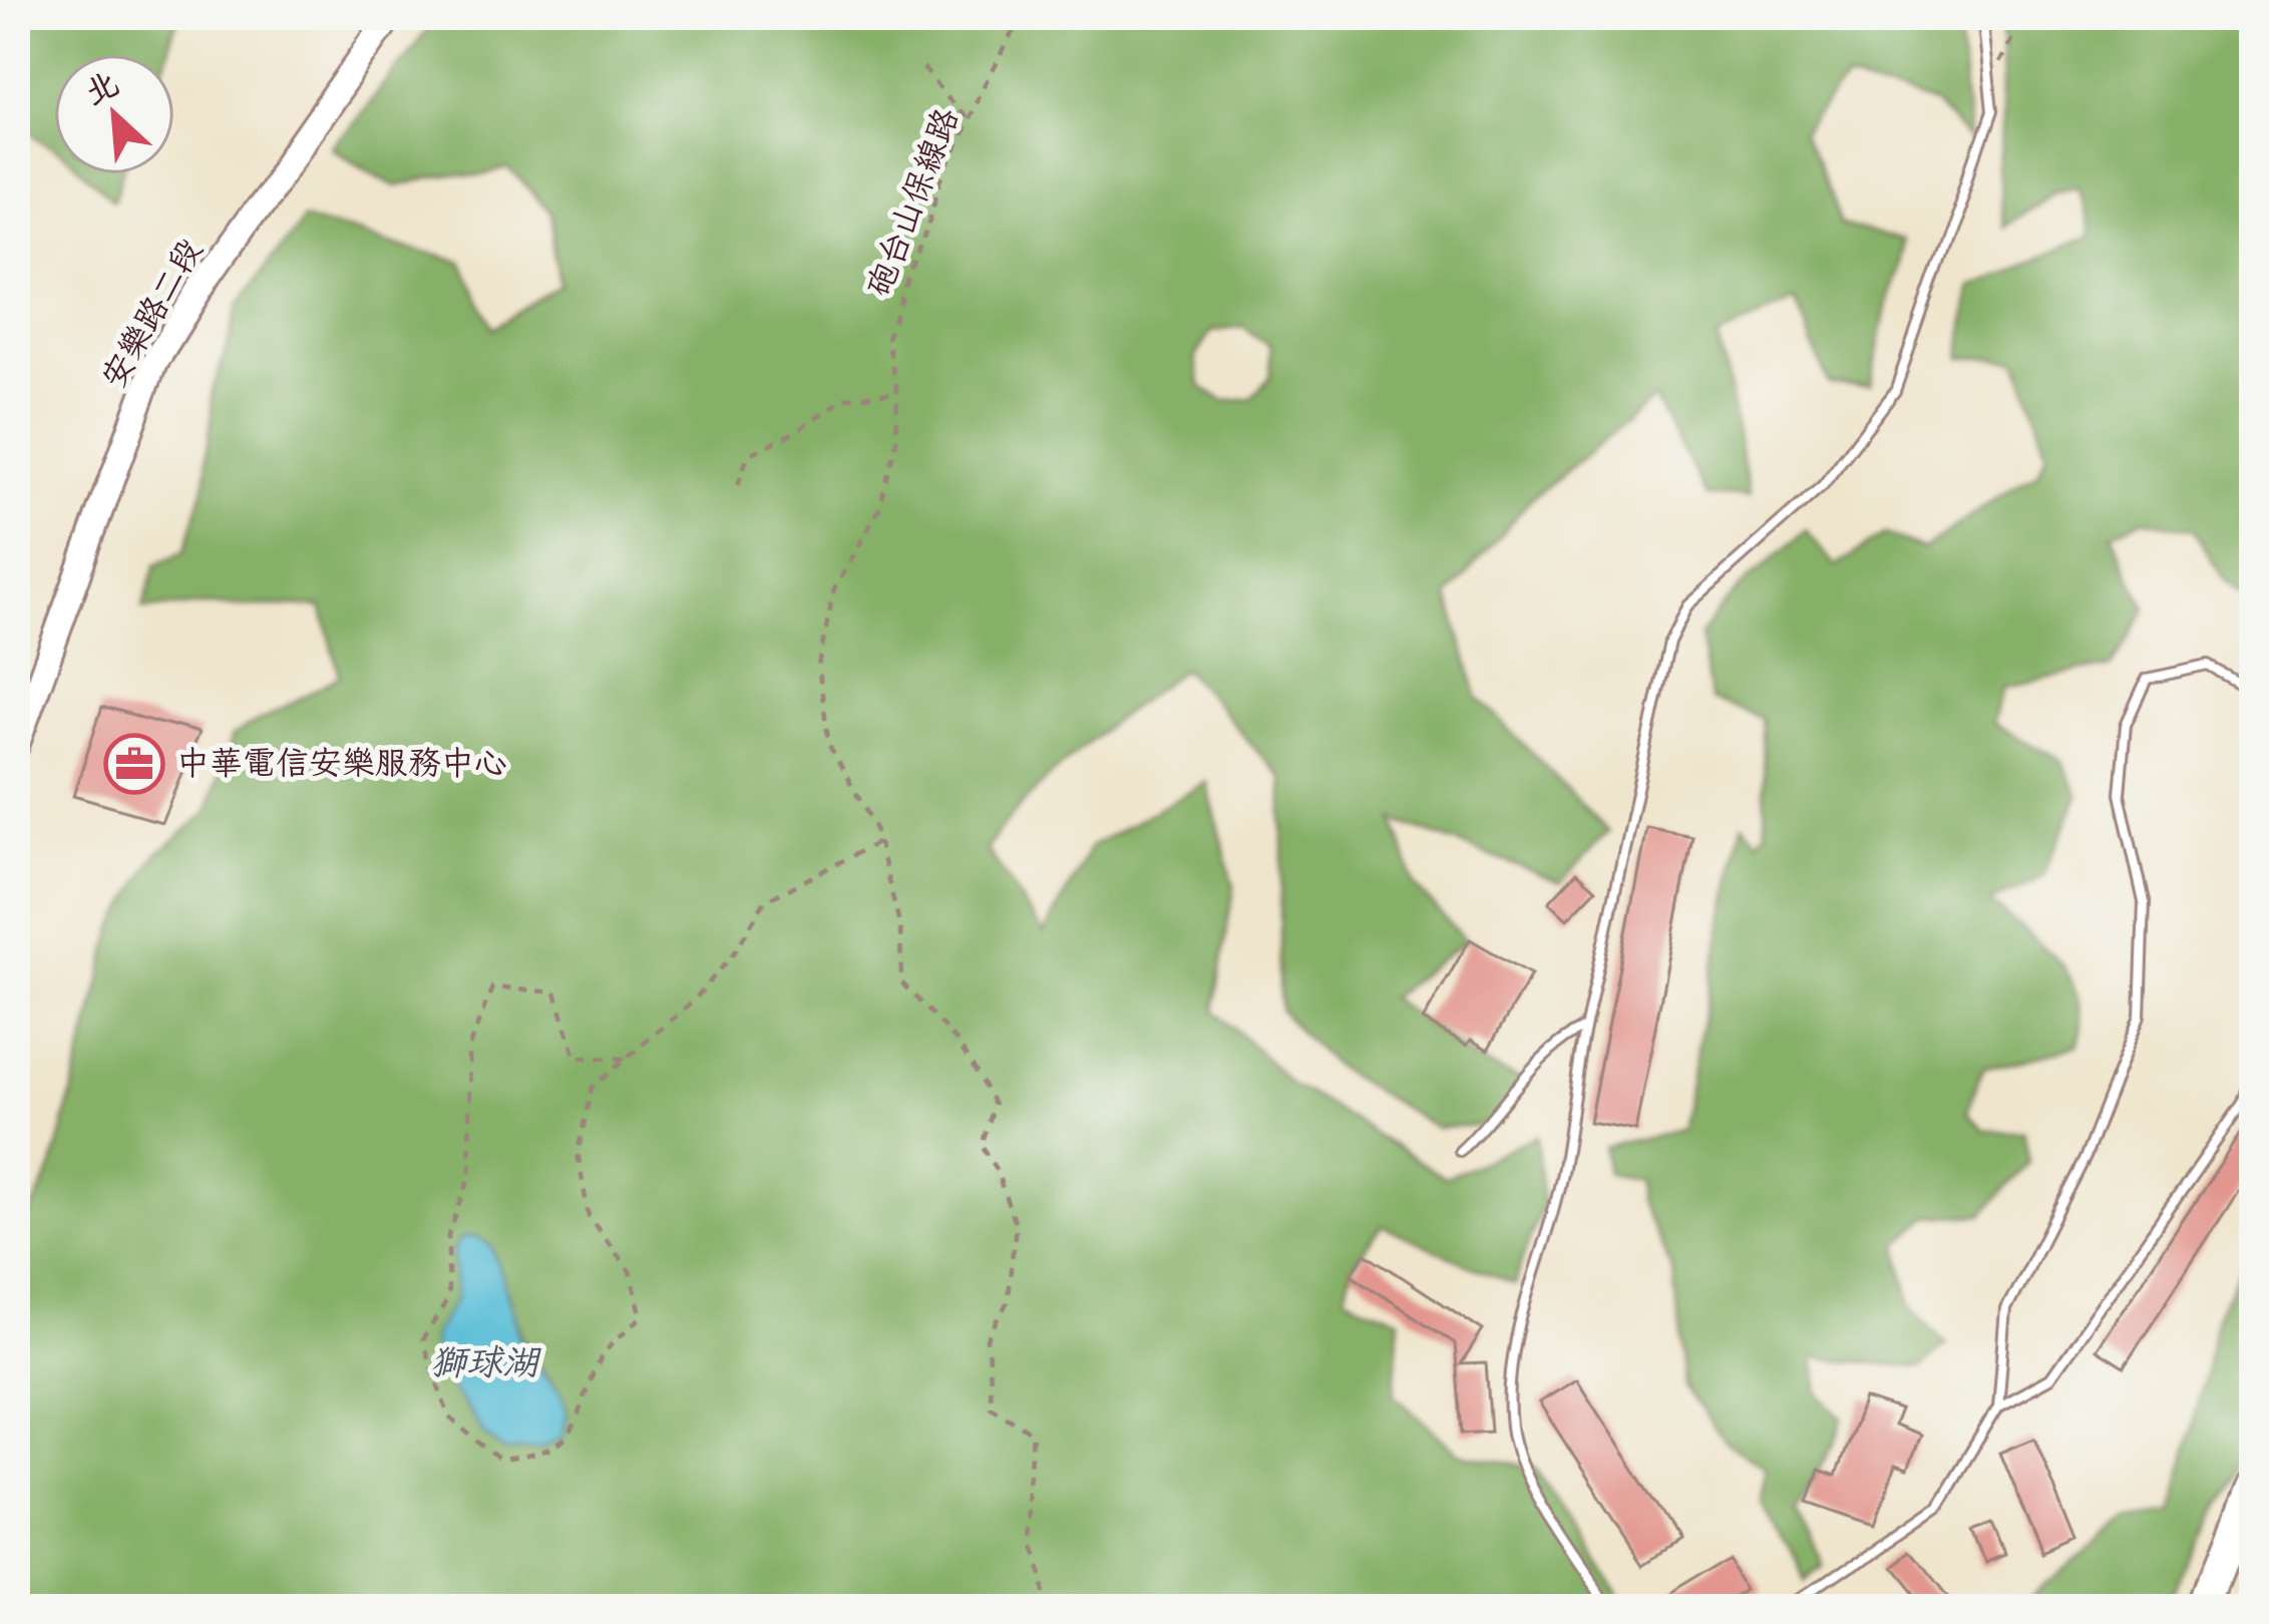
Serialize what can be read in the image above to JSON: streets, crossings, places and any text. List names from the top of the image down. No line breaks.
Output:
{"streets":{"street":["安樂路二段"],"path":["砲台山保線路"]},"water":["獅球湖"],"places":{"office":["中華電信安樂服務中心"]},"north":"top left"}
